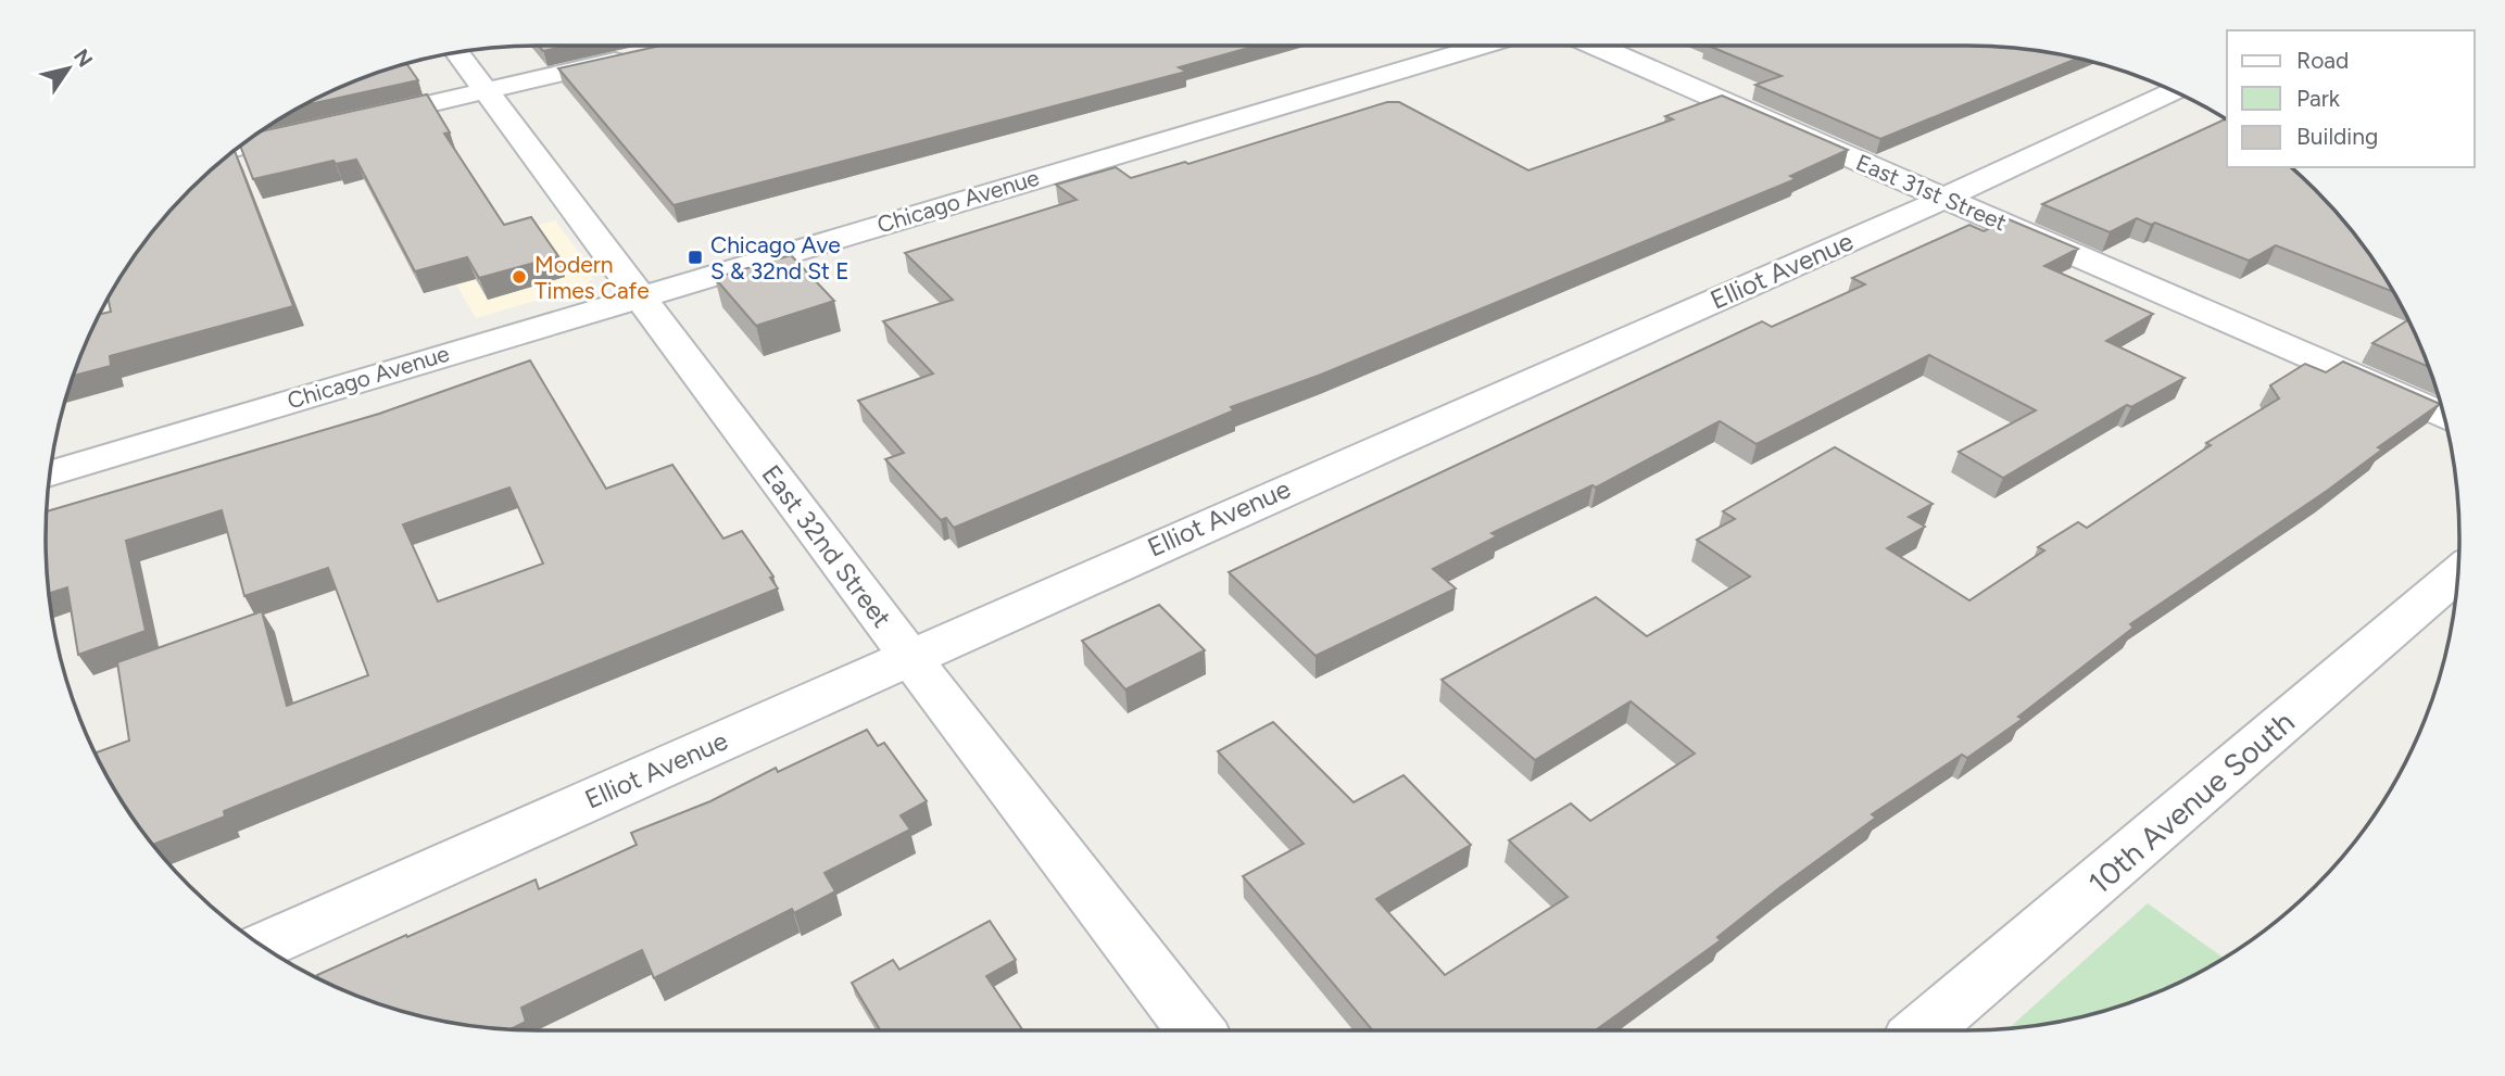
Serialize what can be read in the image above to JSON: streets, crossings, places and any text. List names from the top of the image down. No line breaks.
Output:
{"streets":{"street":["East 31st Street","Chicago Avenue","Elliot Avenue","East 32nd Street","10th Avenue South"]},"crossings":[["East 31st Street","Elliot Avenue"],["Chicago Avenue","East 32nd Street"],["Elliot Avenue","East 32nd Street"]],"places":{"transit":["Chicago Ave S & 32nd St E"],"other":["Modern Times Cafe"]},"legend":["Road","Park","Building"],"north":"top right"}
